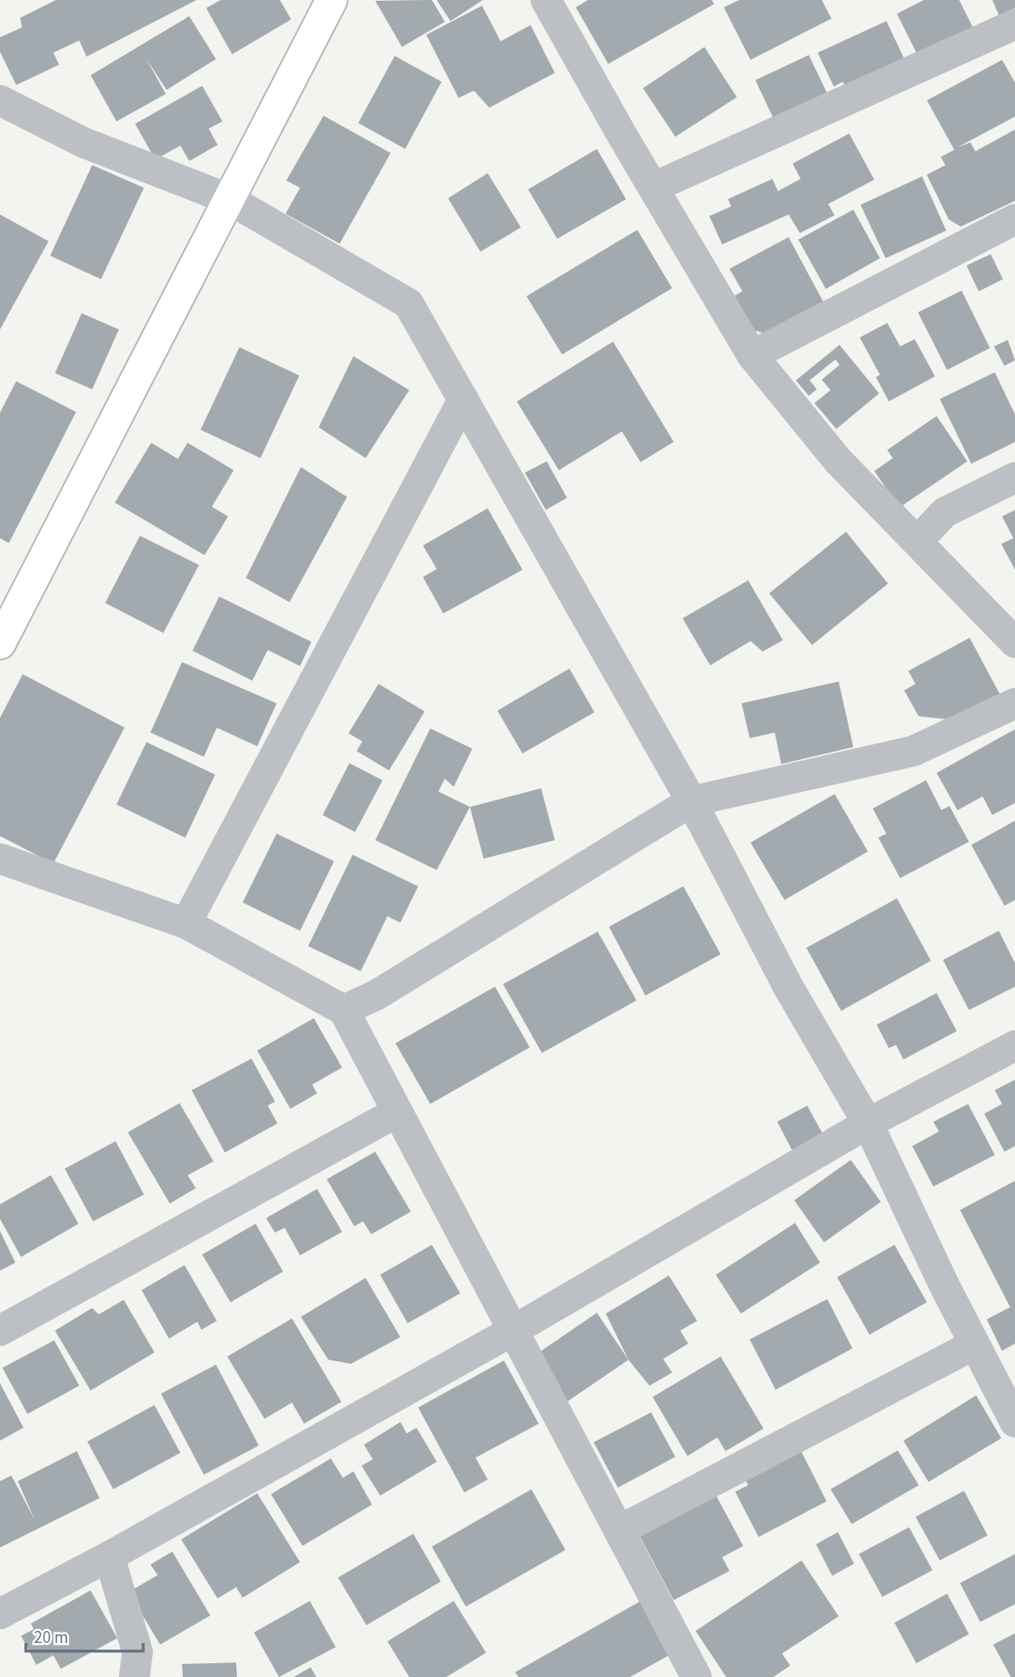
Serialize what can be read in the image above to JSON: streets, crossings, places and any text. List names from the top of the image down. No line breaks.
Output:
{"scale_bar":"20 m"}
